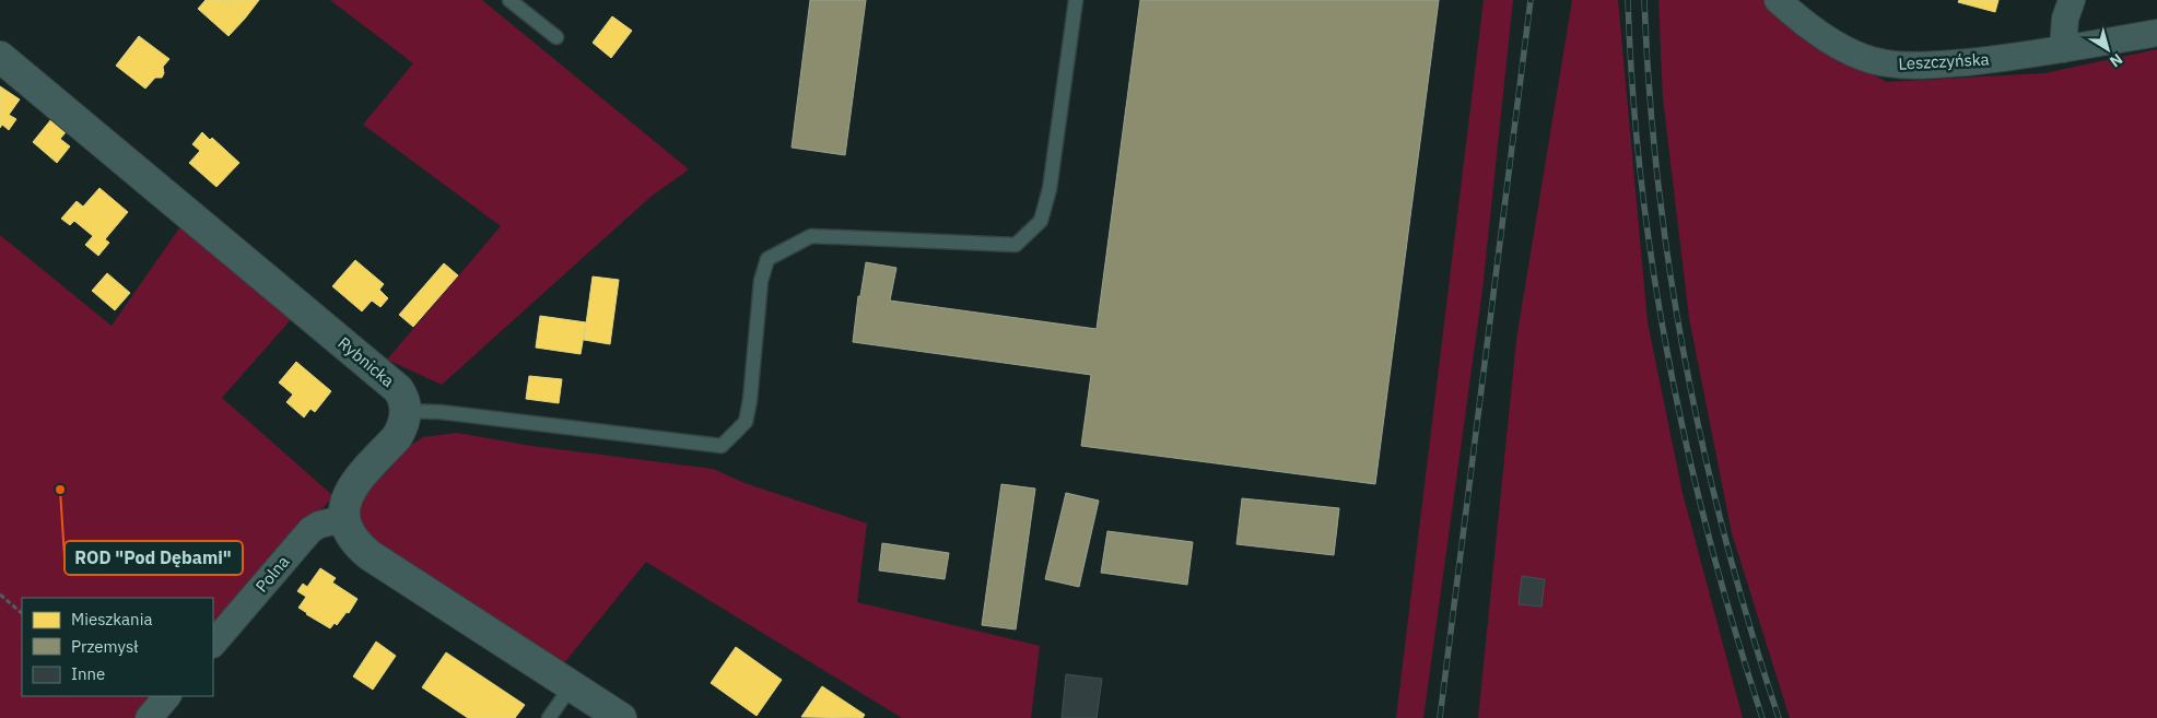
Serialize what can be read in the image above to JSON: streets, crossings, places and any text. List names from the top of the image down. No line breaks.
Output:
{"streets":{"street":["Leszczyńska","Rybnicka","Polna"]},"places":["ROD \"Pod Dębami\""],"legend":["Mieszkania","Przemysł","Inne"],"north":"bottom right"}
